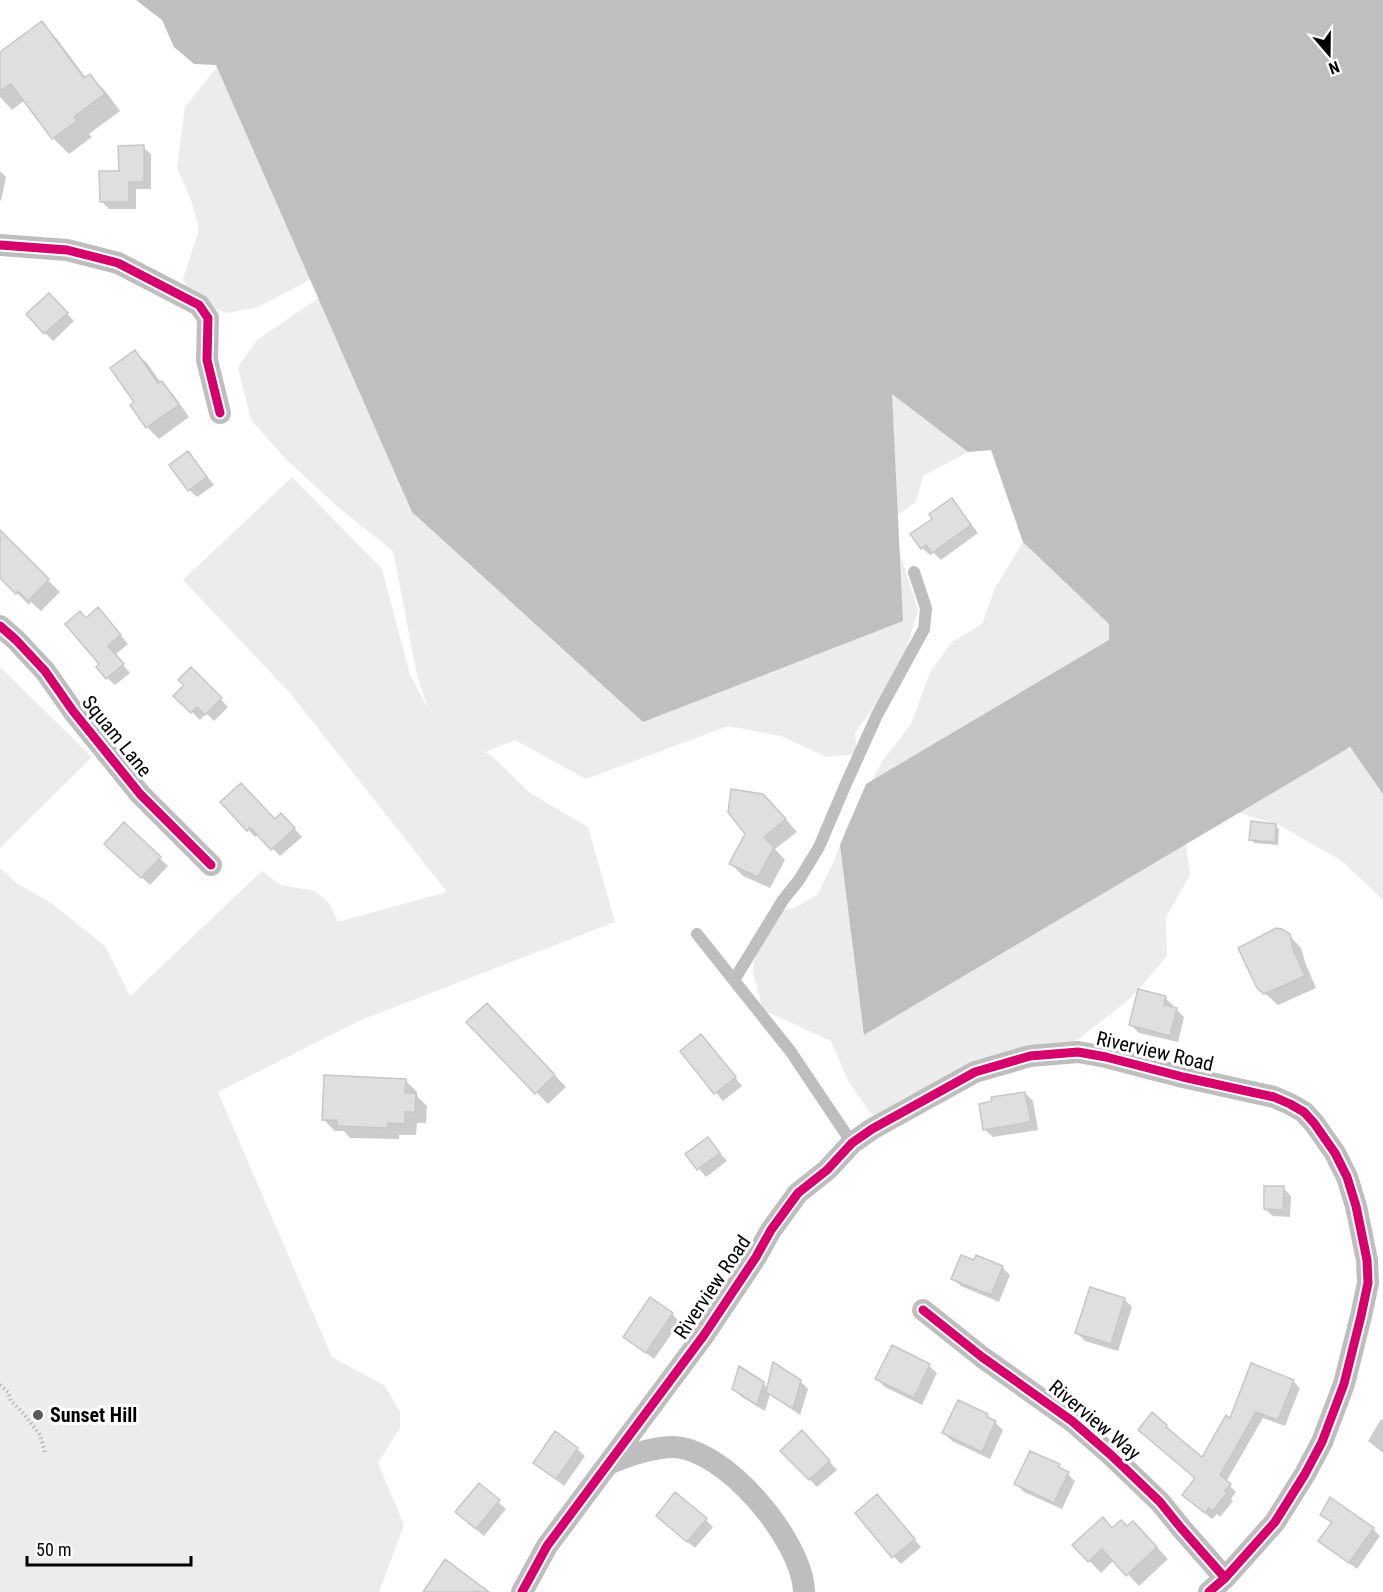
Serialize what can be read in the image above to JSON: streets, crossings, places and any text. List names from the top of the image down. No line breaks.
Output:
{"streets":{"street":["Squam Lane","Riverview Road","Riverview Way"]},"crossings":[["Riverview Road","Riverview Way"]],"places":["Sunset Hill"],"scale_bar":"50 m","north":"bottom"}
